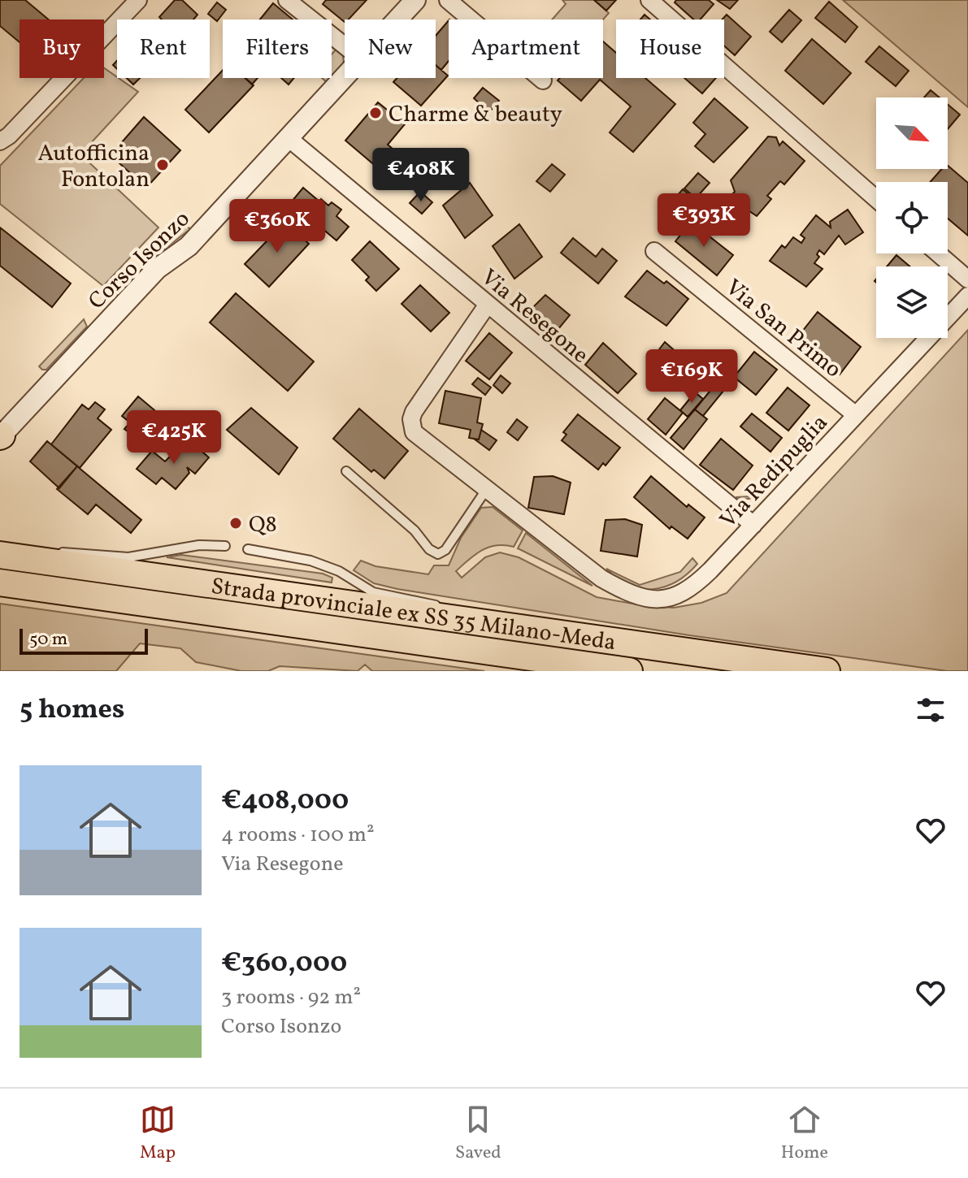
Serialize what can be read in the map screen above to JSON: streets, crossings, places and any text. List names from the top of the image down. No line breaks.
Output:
{"streets":{"highway":["Strada provinciale ex SS 35 Milano-Meda"],"street":["Corso Isonzo","Via Resegone","Via San Primo","Via Redipuglia"]},"crossings":[["Corso Isonzo","Via Resegone"],["Via Resegone","Via Redipuglia"],["Via San Primo","Via Redipuglia"]],"places":["Charme & beauty","Autofficina Fontolan","Q8"],"scale_bar":"50 m","north":"bottom right","page":{"chip":["Buy","Rent","Filters","New","Apartment","House"],"price":["€408K","€393K","€360K","€169K","€425K"],"scale":"50 m","heading":"5 homes","list":[{"name":"€408,000","note":"4 rooms · 100 m² · Via Resegone"},{"name":"€360,000","note":"3 rooms · 92 m² · Corso Isonzo"}],"tabs":["Map","Saved","Home"]}}
